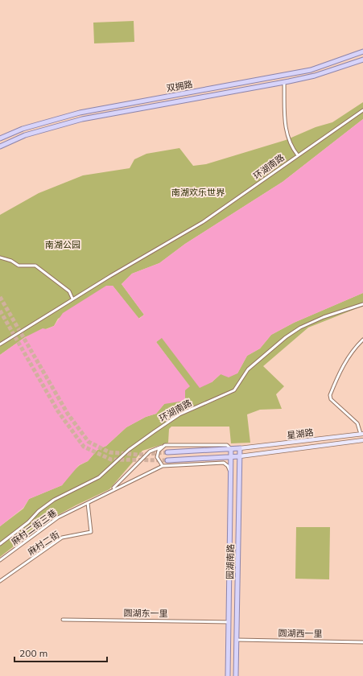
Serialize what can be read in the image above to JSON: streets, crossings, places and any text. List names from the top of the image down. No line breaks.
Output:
{"streets":{"main road":["双拥路","星湖路","园湖南路"],"street":["环湖南路","麻村二街三巷","麻村二街","圆湖东一里","圆湖西一里"]},"crossings":[["星湖路","园湖南路"],["麻村二街三巷","麻村二街"],["园湖南路","圆湖东一里"],["园湖南路","圆湖西一里"]],"parks":["南湖欢乐世界","南湖公园"],"scale_bar":"200 m"}
